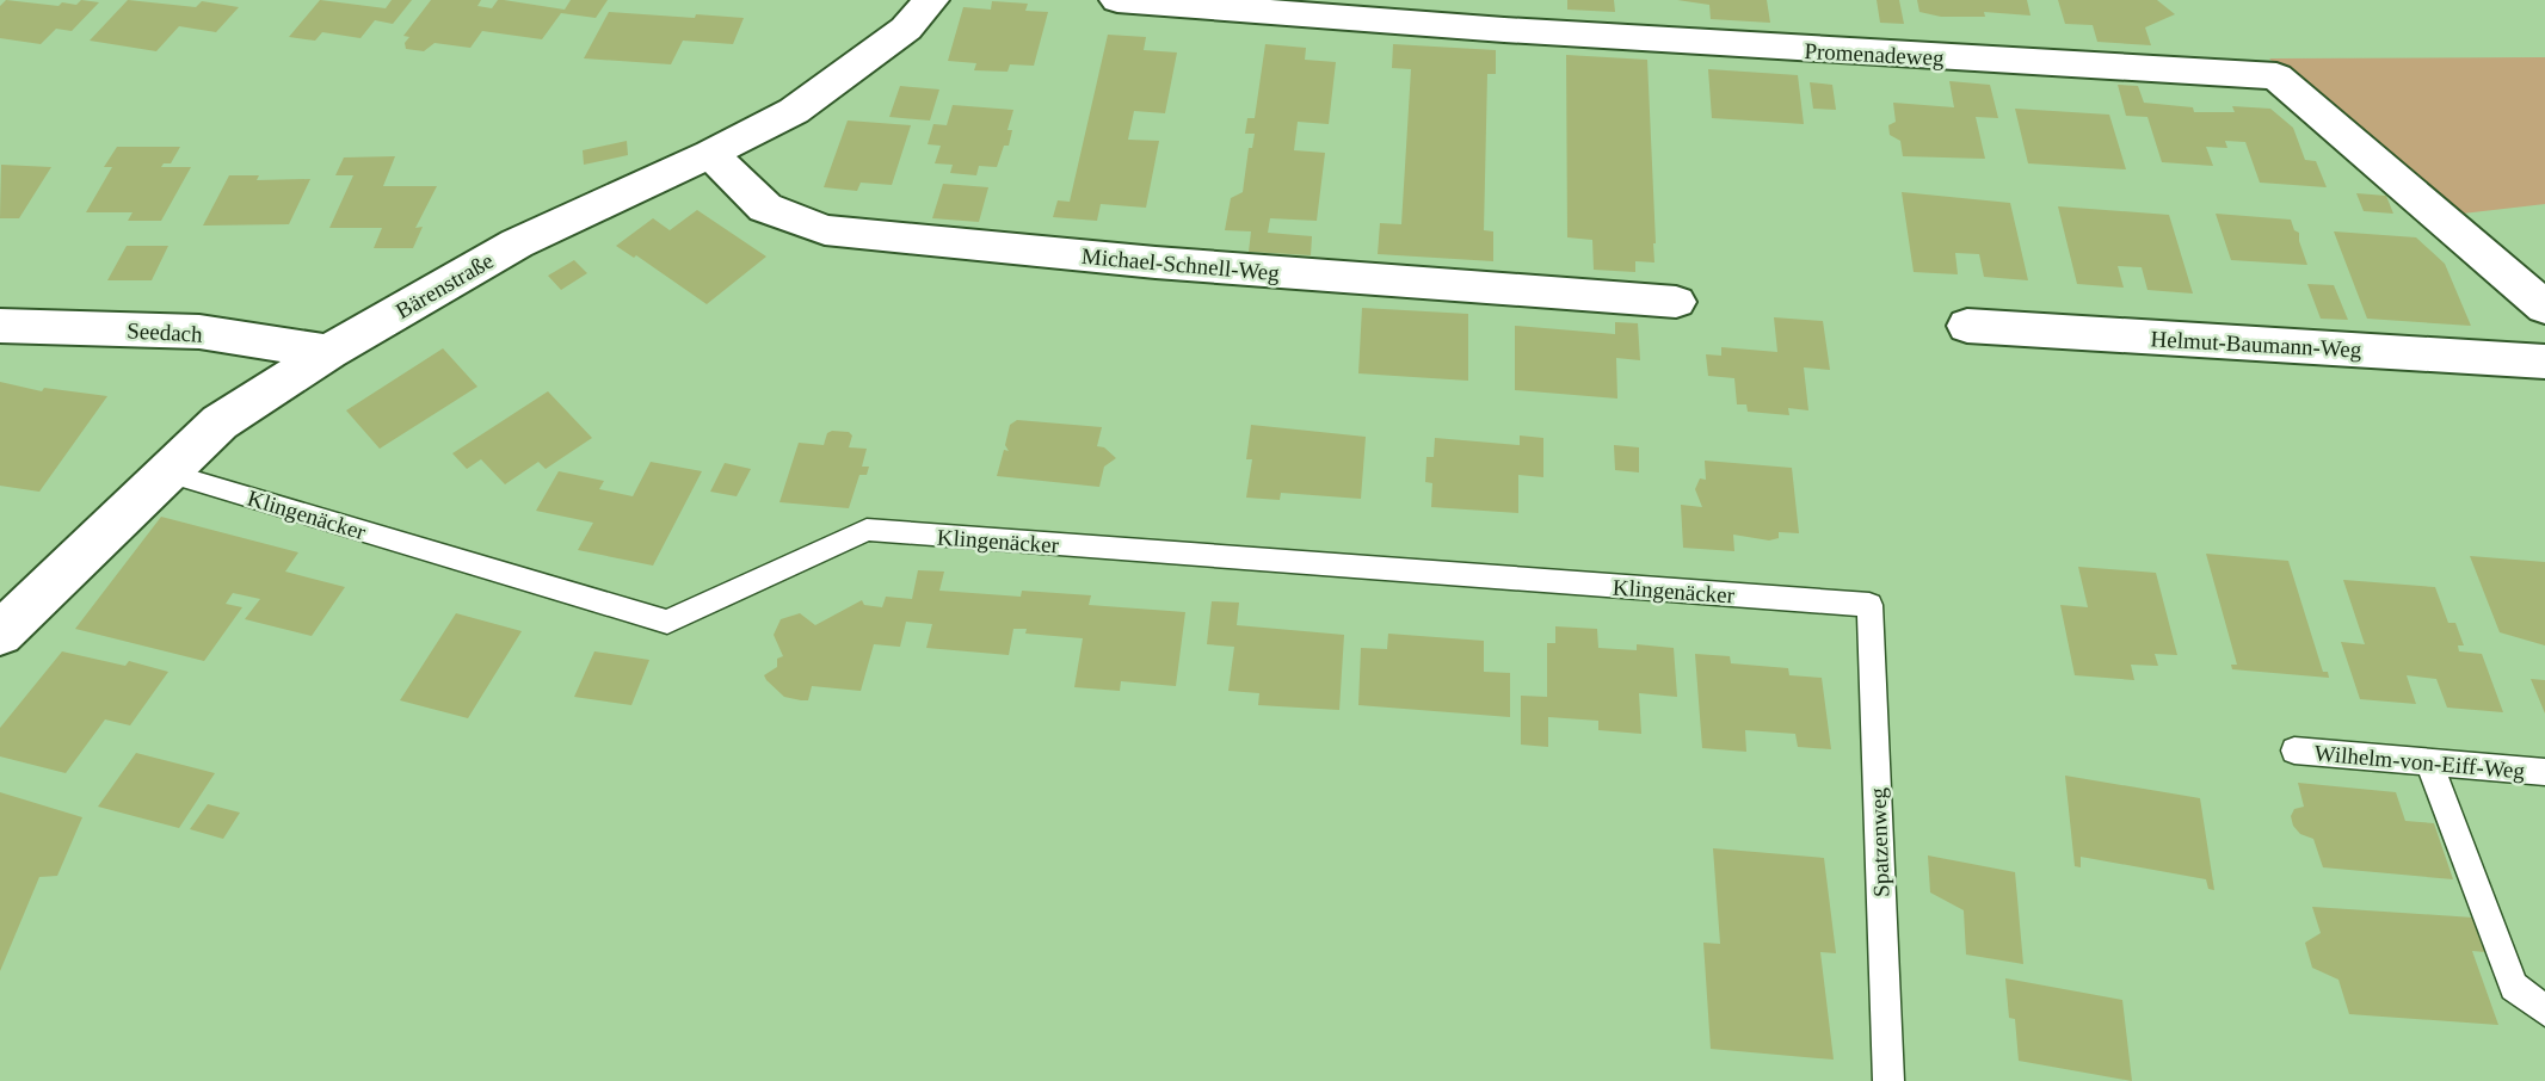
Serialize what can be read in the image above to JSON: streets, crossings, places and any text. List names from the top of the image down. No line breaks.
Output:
{"streets":{"street":["Promenadeweg","Michael-Schnell-Weg","Bärenstraße","Seedach","Helmut-Baumann-Weg"],"lane":["Klingenäcker","Wilhelm-von-Eiff-Weg","Spatzenweg"]},"crossings":[["Michael-Schnell-Weg","Bärenstraße"],["Bärenstraße","Seedach"],["Bärenstraße","Klingenäcker"],["Klingenäcker","Spatzenweg"]]}
